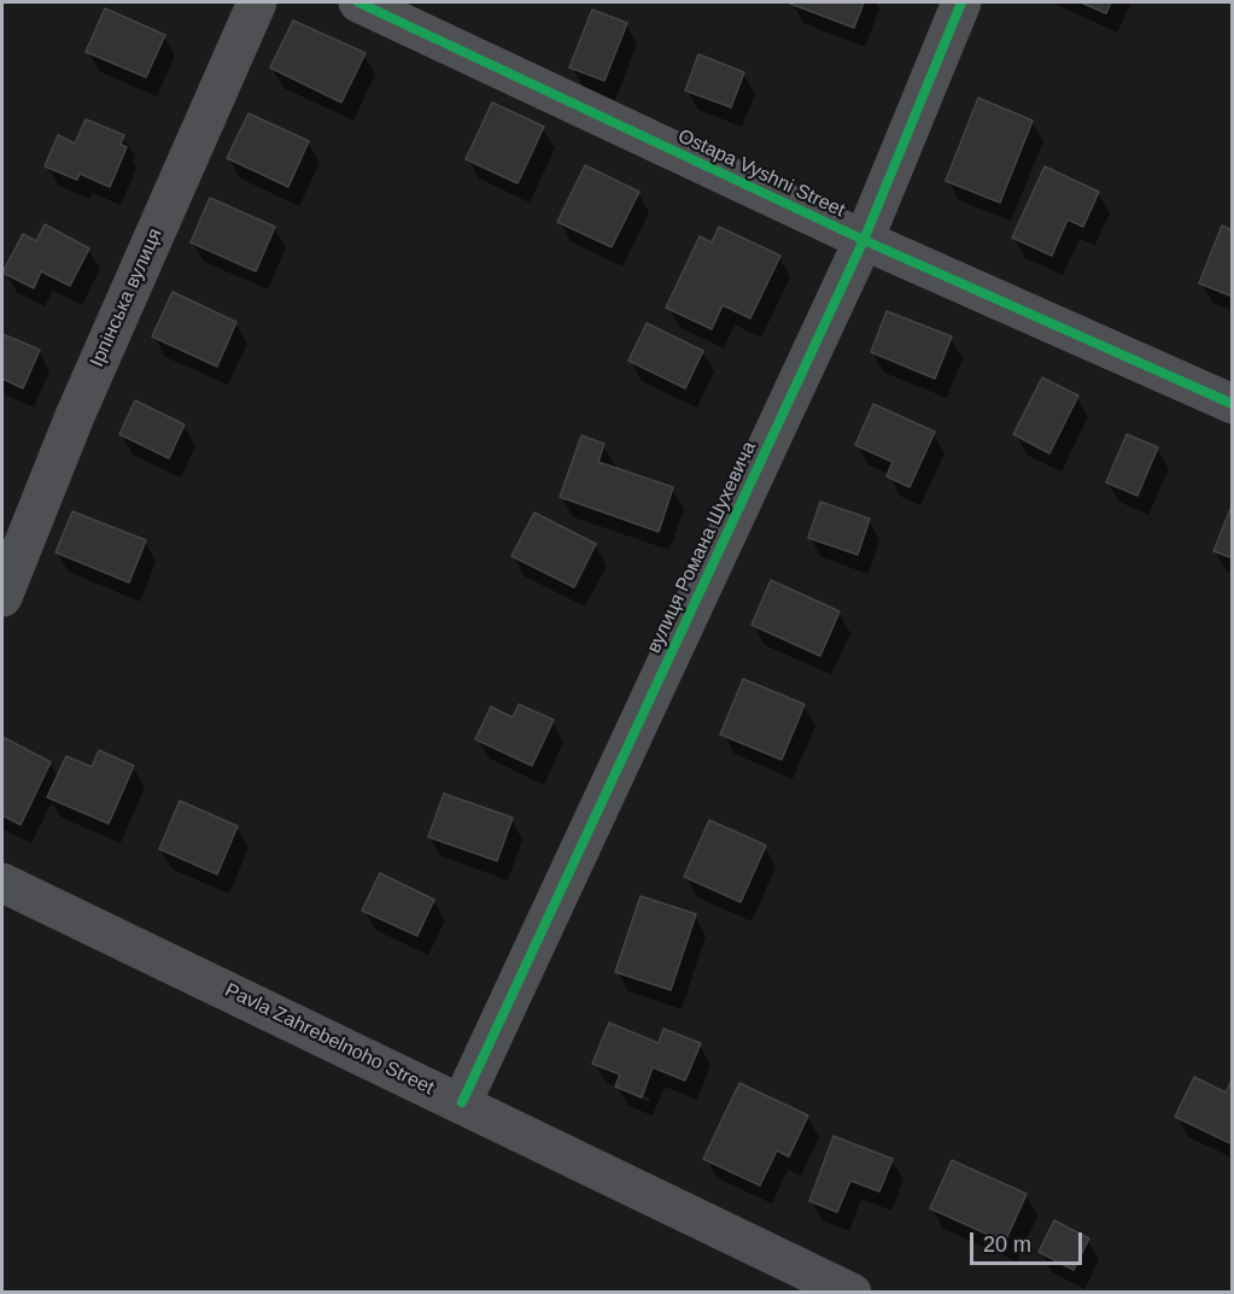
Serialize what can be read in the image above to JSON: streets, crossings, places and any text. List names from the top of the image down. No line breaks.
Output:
{"streets":{"street":["Ostapa Vyshni Street","Ірпінська вулиця","вулиця Романа Шухевича","Pavla Zahrebelnoho Street"]},"crossings":[["Ostapa Vyshni Street","вулиця Романа Шухевича"],["вулиця Романа Шухевича","Pavla Zahrebelnoho Street"]],"scale_bar":"20 m"}
